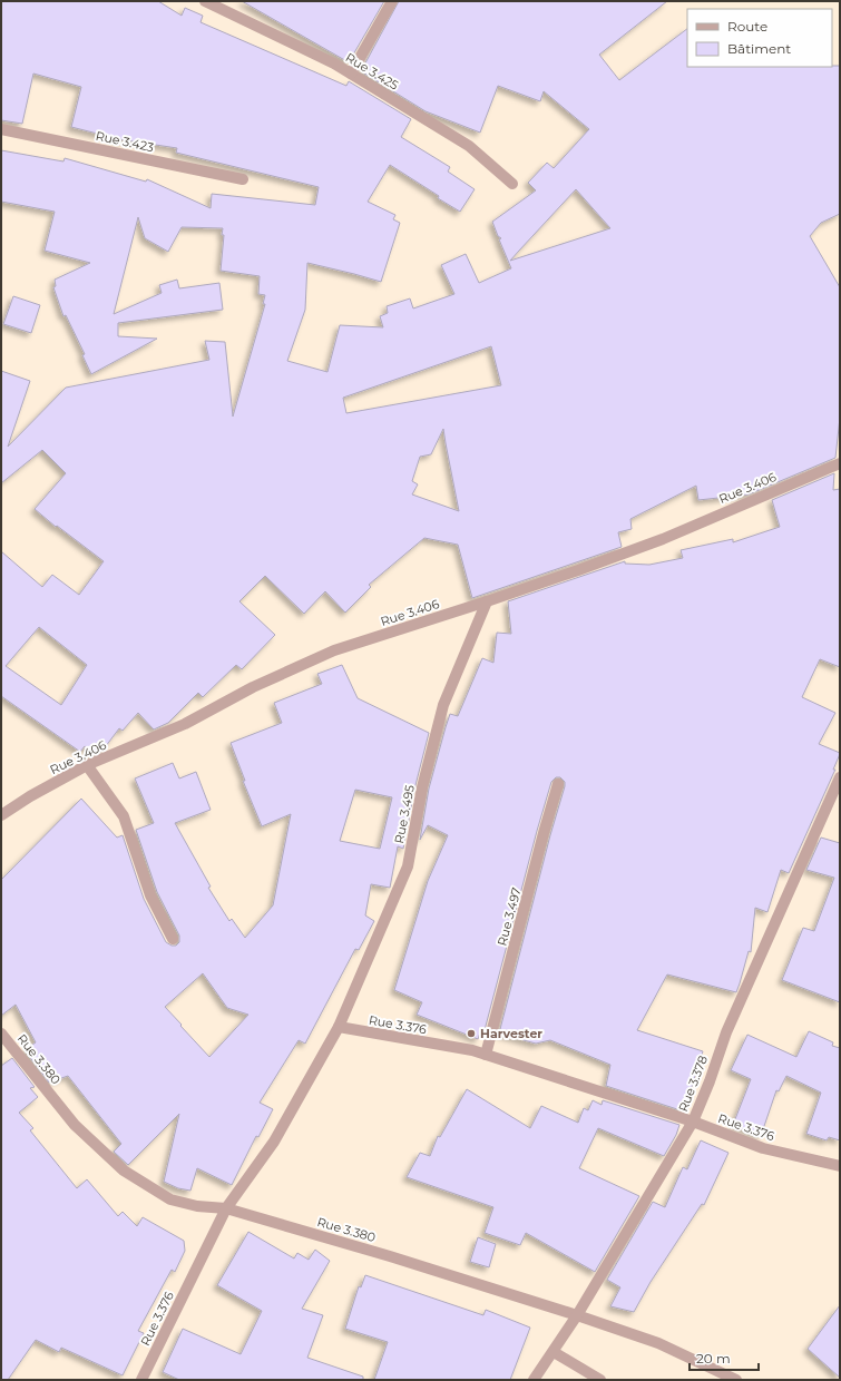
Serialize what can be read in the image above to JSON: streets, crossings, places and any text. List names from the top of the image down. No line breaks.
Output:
{"streets":{"street":["Rue 3.425","Rue 3.423","Rue 3.406","Rue 3.495","Rue 3.497","Rue 3.376","Rue 3.380","Rue 3.378"]},"crossings":[["Rue 3.406","Rue 3.495"],["Rue 3.495","Rue 3.376"],["Rue 3.497","Rue 3.376"],["Rue 3.376","Rue 3.380"],["Rue 3.376","Rue 3.378"],["Rue 3.380","Rue 3.378"]],"places":["Harvester"],"legend":["Route","Bâtiment"],"scale_bar":"20 m"}
